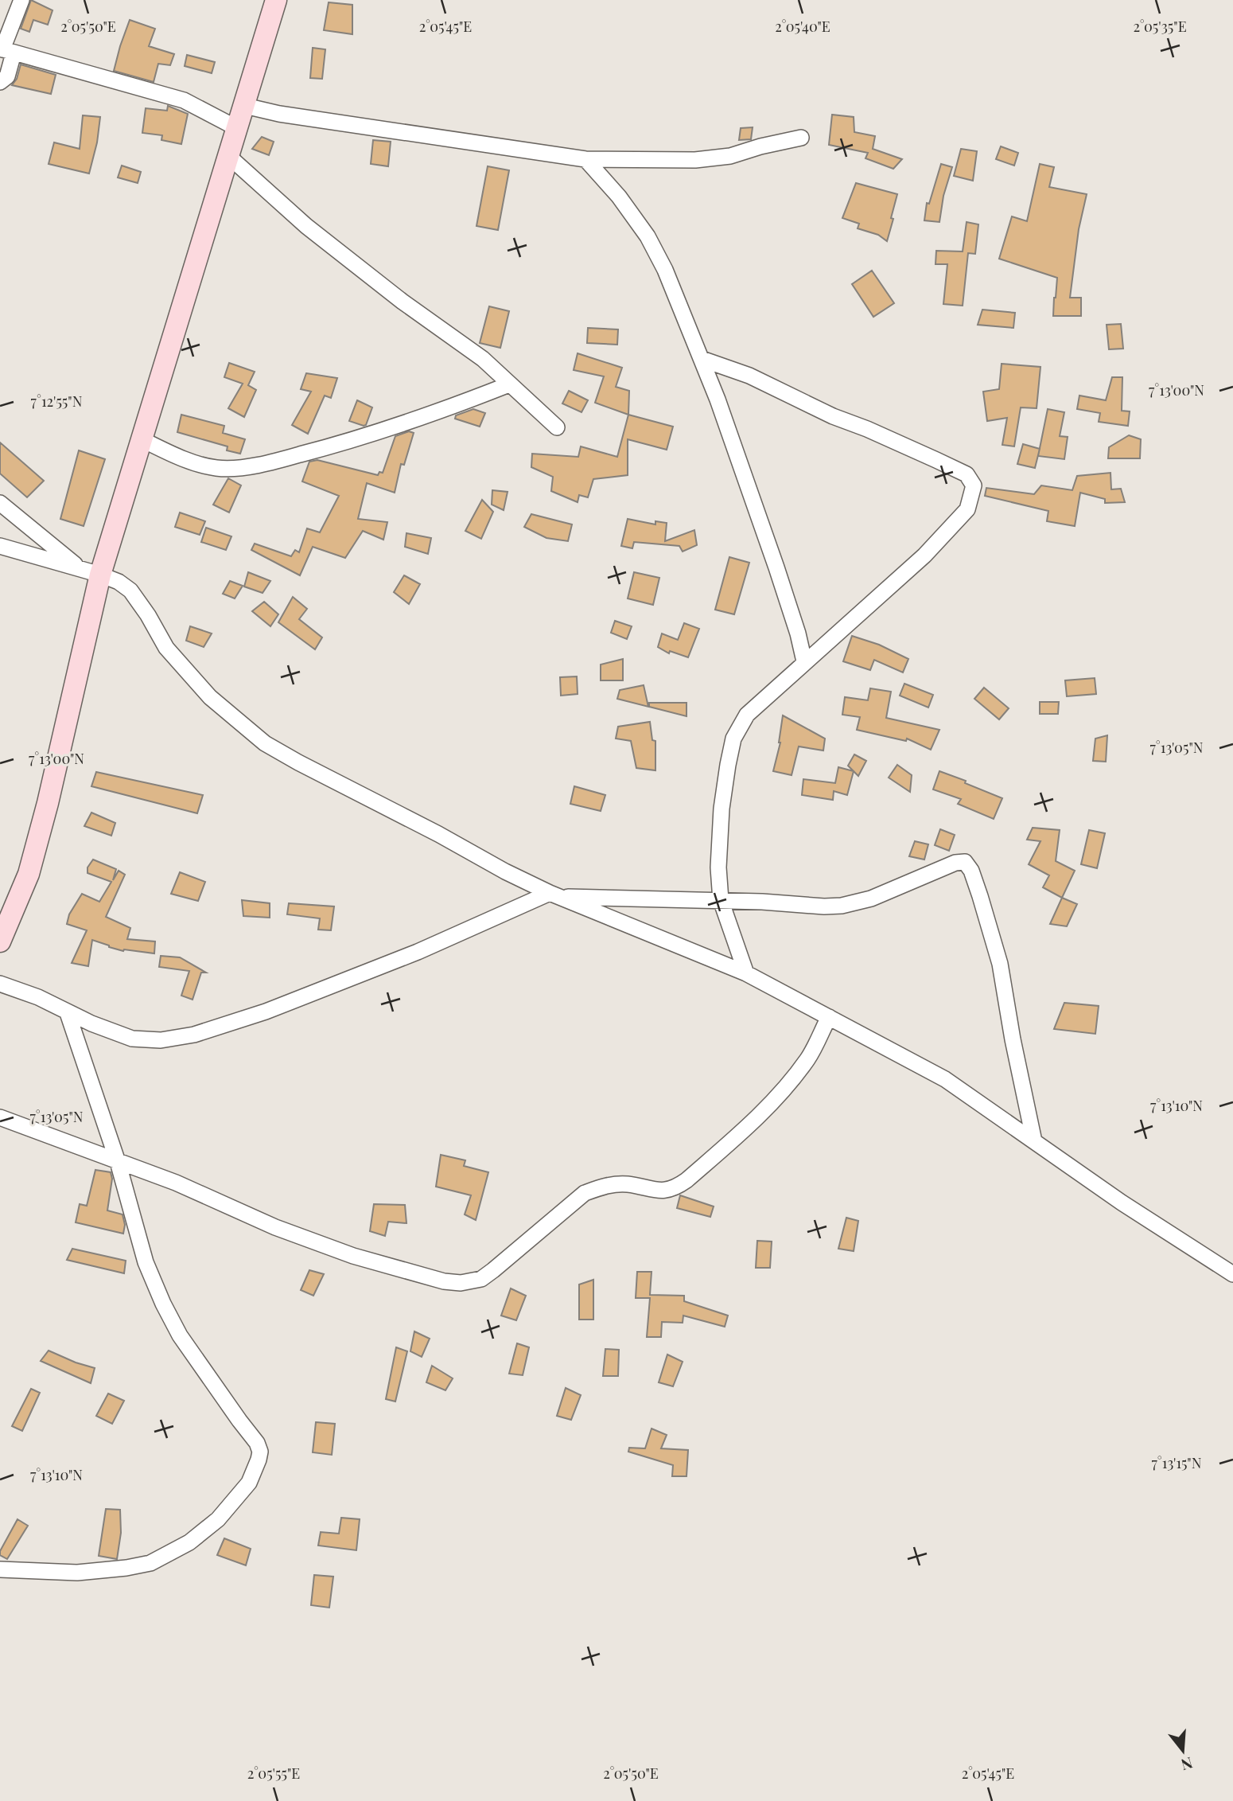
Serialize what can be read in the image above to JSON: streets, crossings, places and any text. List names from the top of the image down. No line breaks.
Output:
{"north":"bottom","coordinates":["2°05'50\"E","2°05'45\"E","2°05'40\"E","2°05'35\"E","7°13'00\"N","7°12'55\"N","7°13'05\"N","7°13'10\"N","7°13'15\"N","2°05'55\"E"]}
